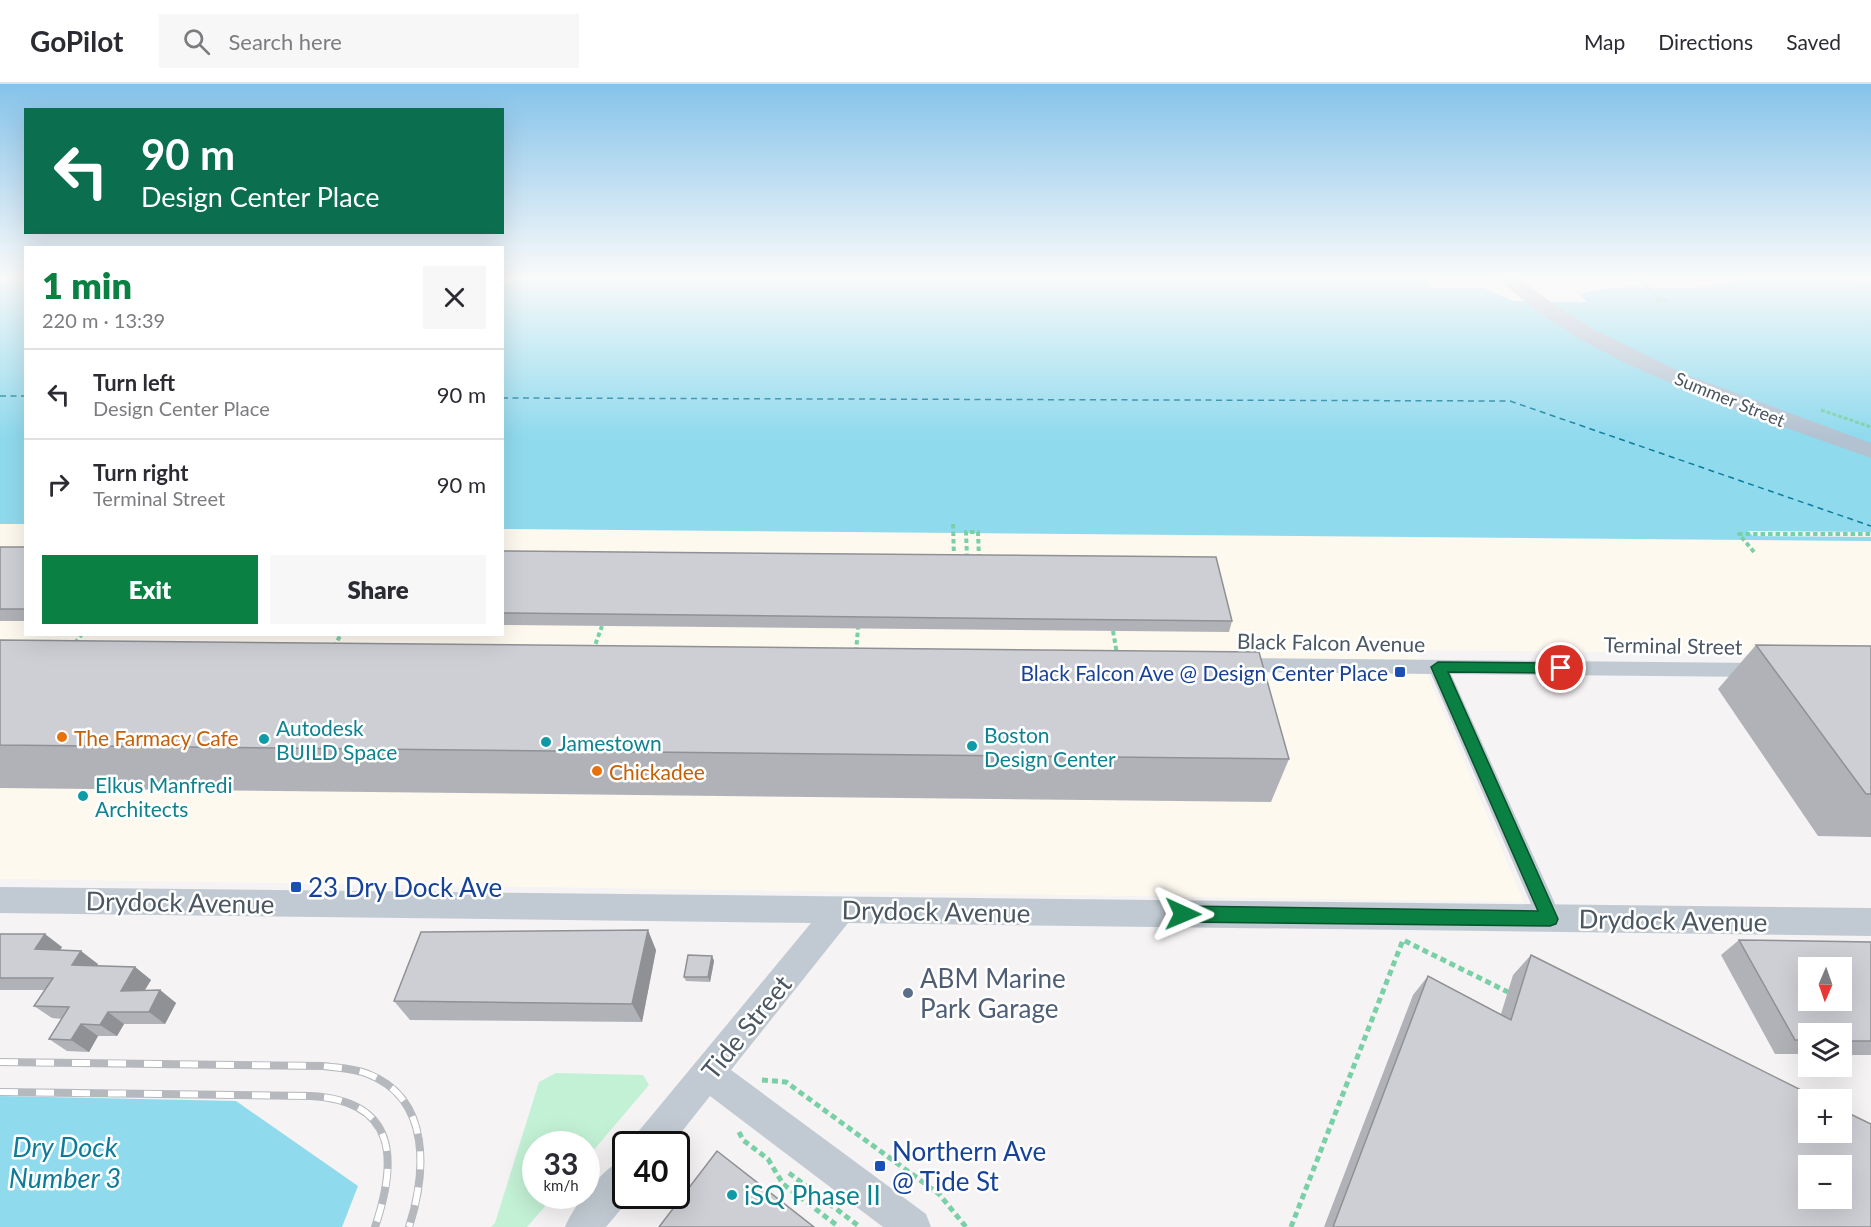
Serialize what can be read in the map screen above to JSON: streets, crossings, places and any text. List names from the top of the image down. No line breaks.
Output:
{"streets":{"main road":["Summer Street"],"street":["Black Falcon Avenue","Terminal Street","Drydock Avenue","Tide Street"]},"crossings":[["Black Falcon Avenue","Terminal Street"],["Drydock Avenue","Tide Street"]],"water":["Dry Dock Number 3"],"places":{"transit":["Black Falcon Ave @ Design Center Place","23 Dry Dock Ave","Northern Ave @ Tide St"],"other":["The Farmacy Cafe","Autodesk BUILD Space","Jamestown","Boston Design Center","Chickadee","Elkus Manfredi Architects","ABM Marine Park Garage","iSQ Phase II"]},"north":"bottom","page":{"header":"GoPilot","search":"Search here","nav":["Map","Directions","Saved"],"turn":["90 m","Design Center Place"],"heading":["1 min","220 m · 13:39"],"list":[{"name":"Turn left","note":"Design Center Place","value":"90 m"},{"name":"Turn right","note":"Terminal Street","value":"90 m"}],"buttons":["Exit","Share"],"map_buttons":["+","−"],"speed":"33 km/h","limit":"40"}}
